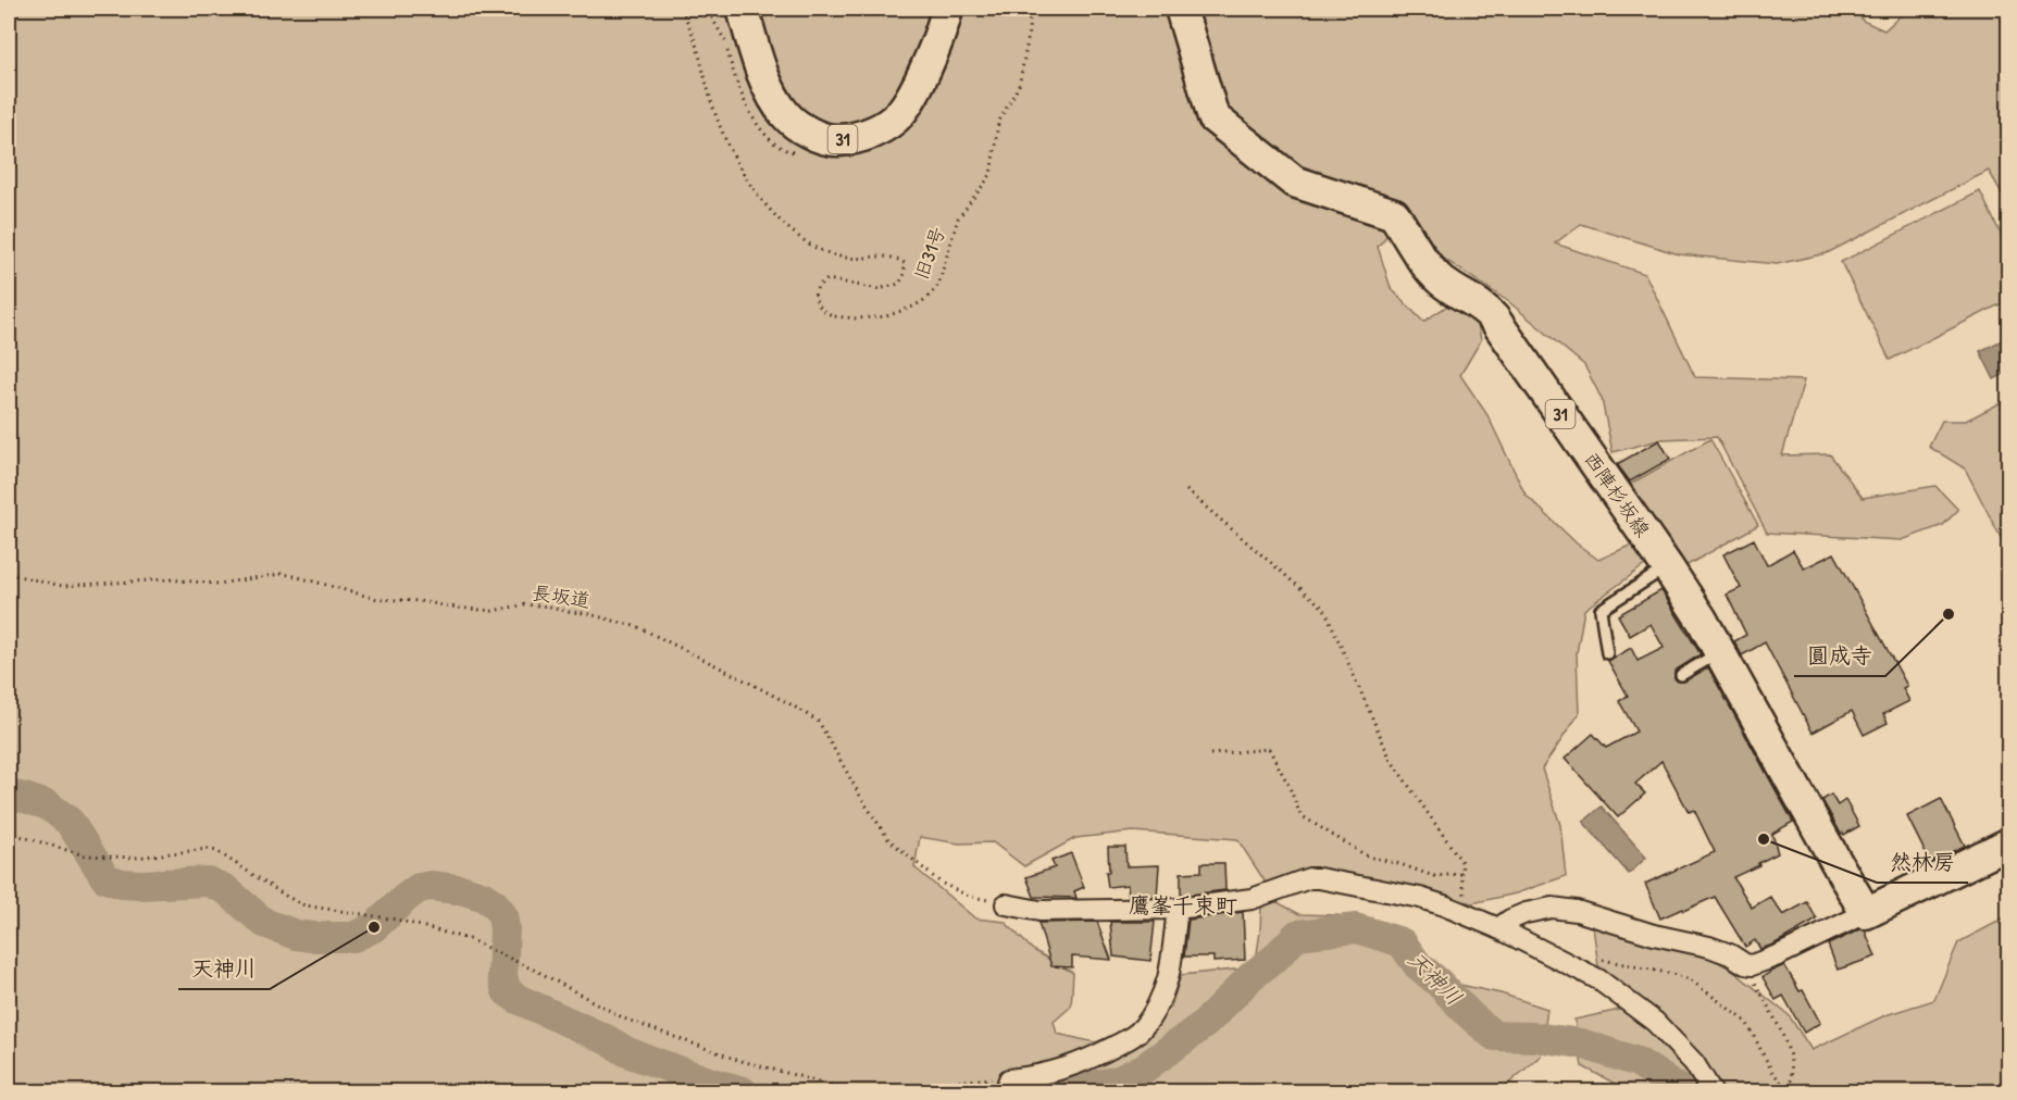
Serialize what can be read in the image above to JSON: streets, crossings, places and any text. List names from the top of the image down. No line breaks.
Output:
{"streets":{"main road":["31","西陣杉坂線"],"path":["旧31号","長坂道"]},"districts":["鷹峯千束町"],"water":["天神川"],"places":["圓成寺","然林房","天神川"]}
